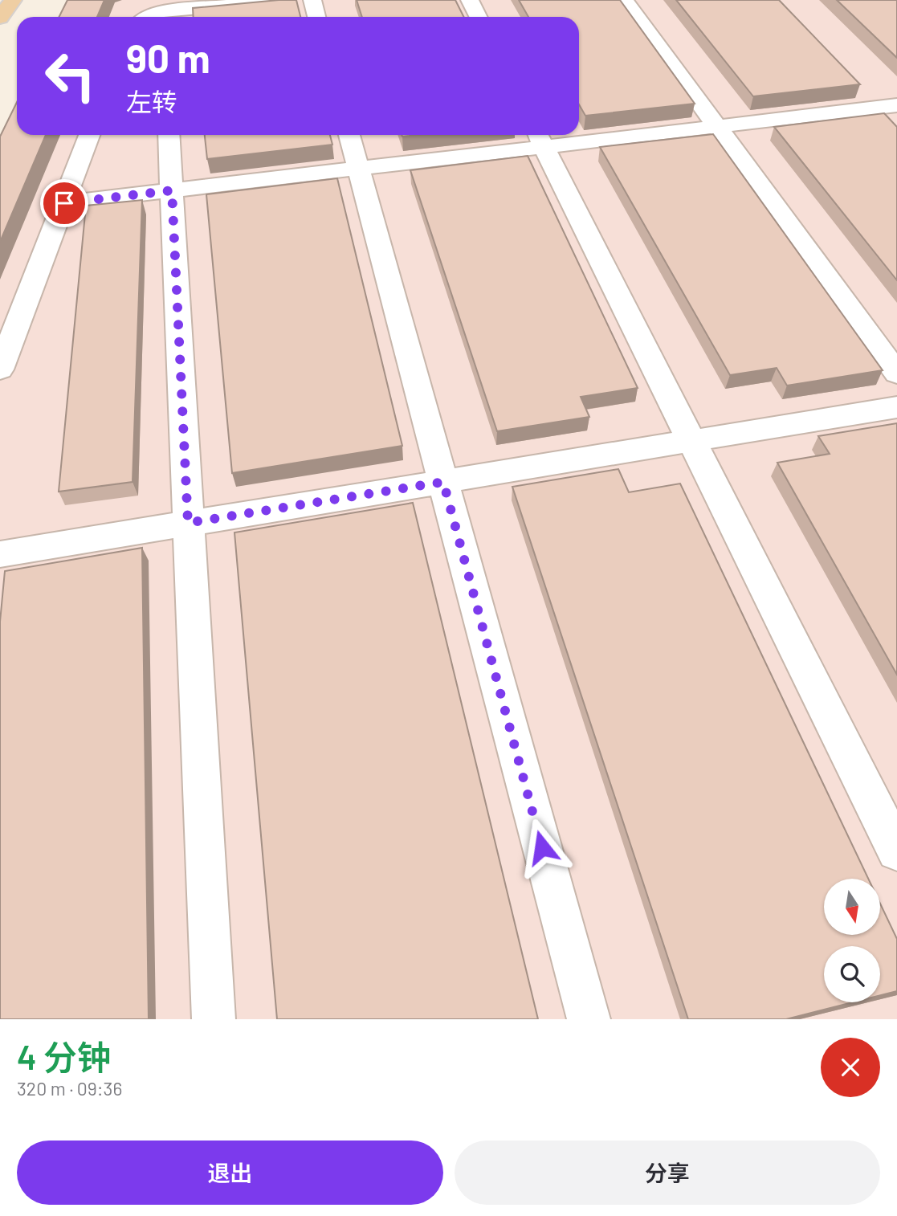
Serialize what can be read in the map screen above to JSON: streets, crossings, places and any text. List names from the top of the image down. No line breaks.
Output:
{"north":"bottom","page":{"turn":["90 m","左转"],"heading":["4 分钟","320 m · 09:36"],"buttons":["退出","分享"]}}
